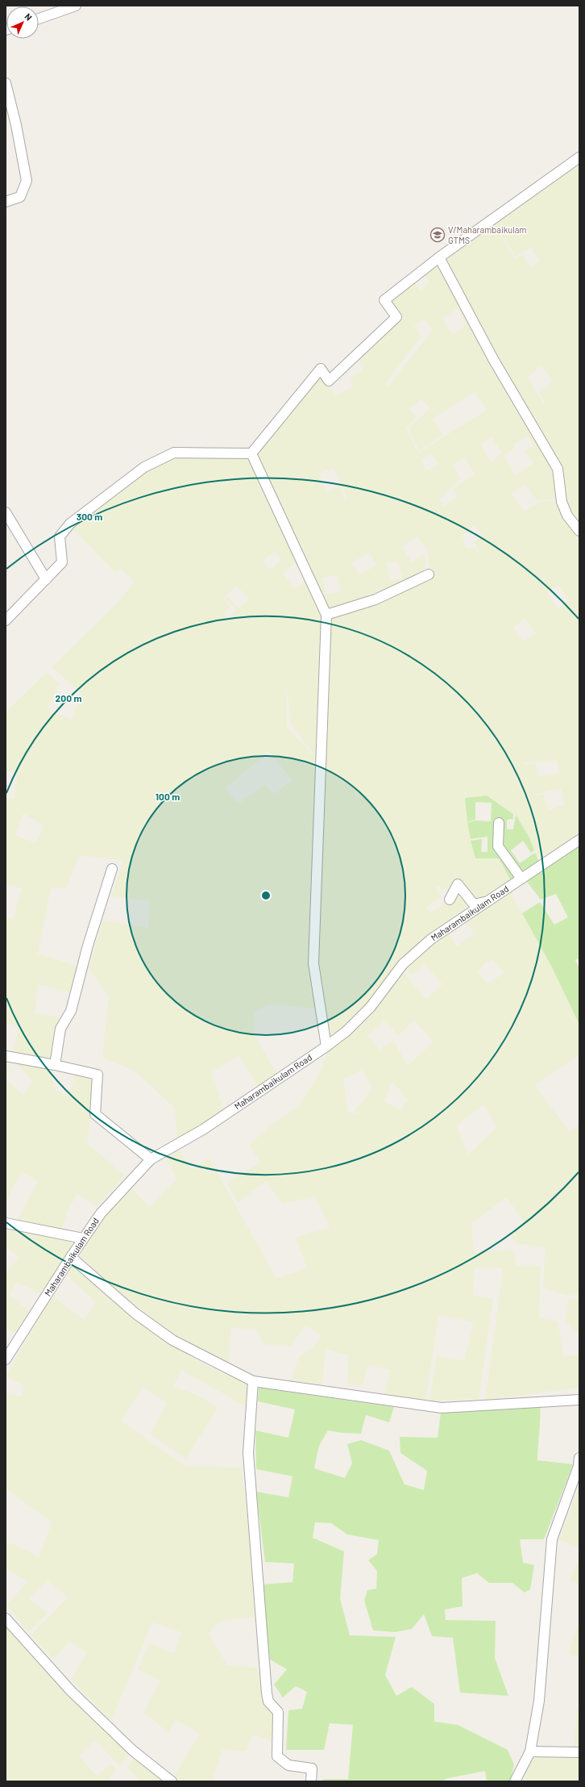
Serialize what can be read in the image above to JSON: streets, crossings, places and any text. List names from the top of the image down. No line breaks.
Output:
{"streets":{"street":["Maharambaikulam Road"]},"places":{"school or university":["V/Maharambaikulam GTMS"]},"north":"top right","rings":["300 m","200 m","100 m"]}
